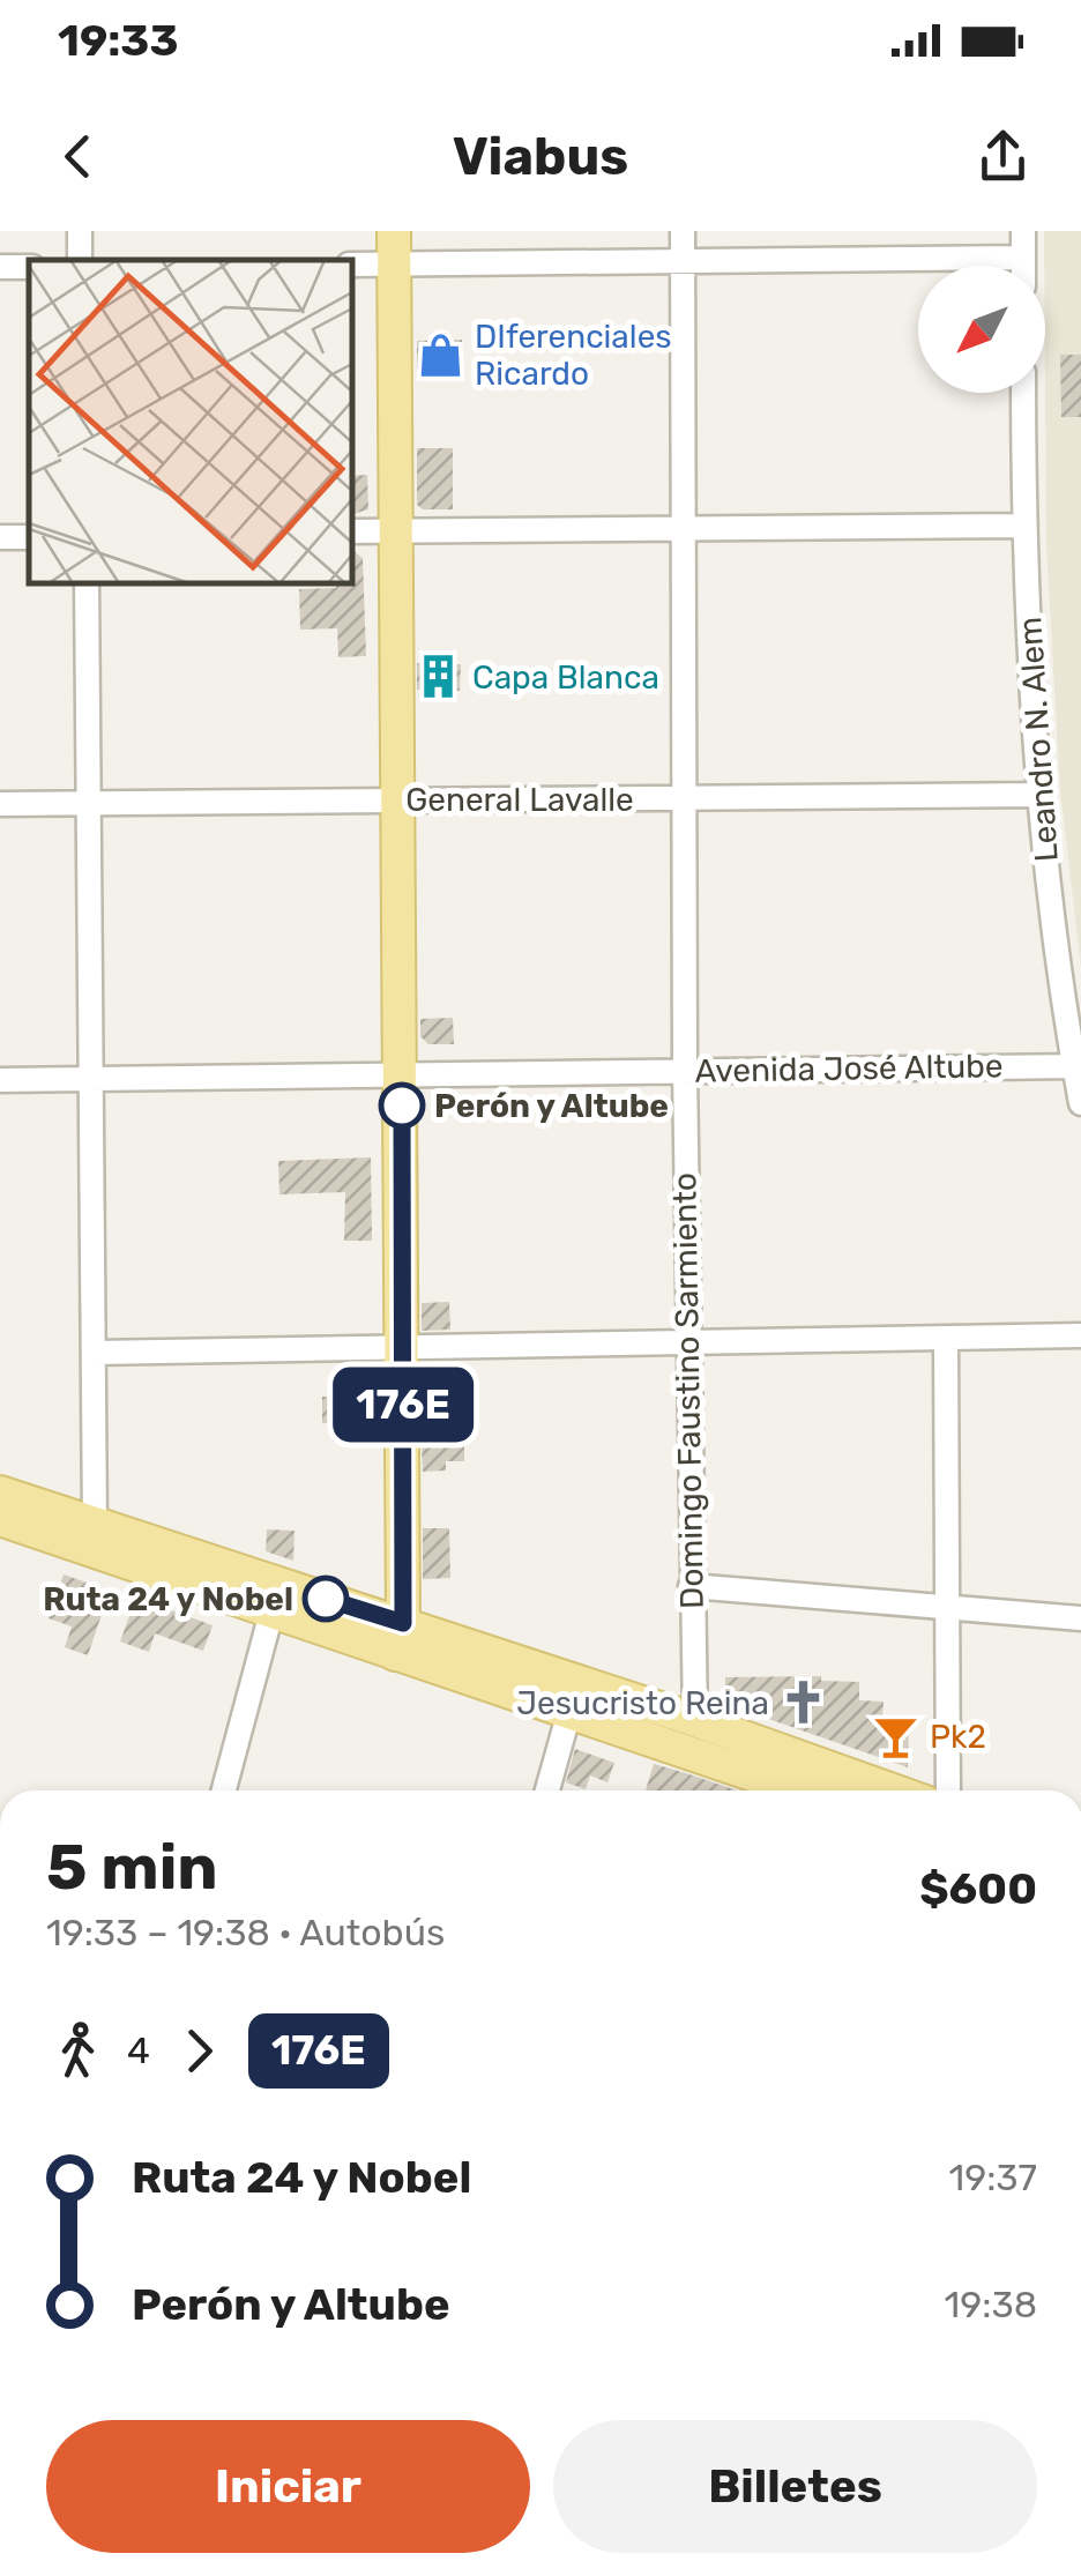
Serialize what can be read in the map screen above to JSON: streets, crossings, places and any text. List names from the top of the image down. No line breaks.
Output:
{"streets":{"street":["Leandro N. Alem","General Lavalle","Avenida José Altube","Domingo Faustino Sarmiento"]},"crossings":[["Leandro N. Alem","General Lavalle"],["Leandro N. Alem","Avenida José Altube"],["General Lavalle","Domingo Faustino Sarmiento"],["Avenida José Altube","Domingo Faustino Sarmiento"]],"places":{"shop":["DIferenciales Ricardo"],"building":["Capa Blanca"],"other":["Perón y Altube","Ruta 24 y Nobel"],"church":["Jesucristo Reina"],"bar":["Pk2"]},"lines":["bus line 176E"],"north":"bottom left","page":{"status":"19:33","header":"Viabus","on_map":"176E","heading":["5 min","19:33 – 19:38 · Autobús","$600"],"legs":["4","176E"],"list":[{"name":"Ruta 24 y Nobel","value":"19:37"},{"name":"Perón y Altube","value":"19:38"}],"buttons":["Iniciar","Billetes"]}}
